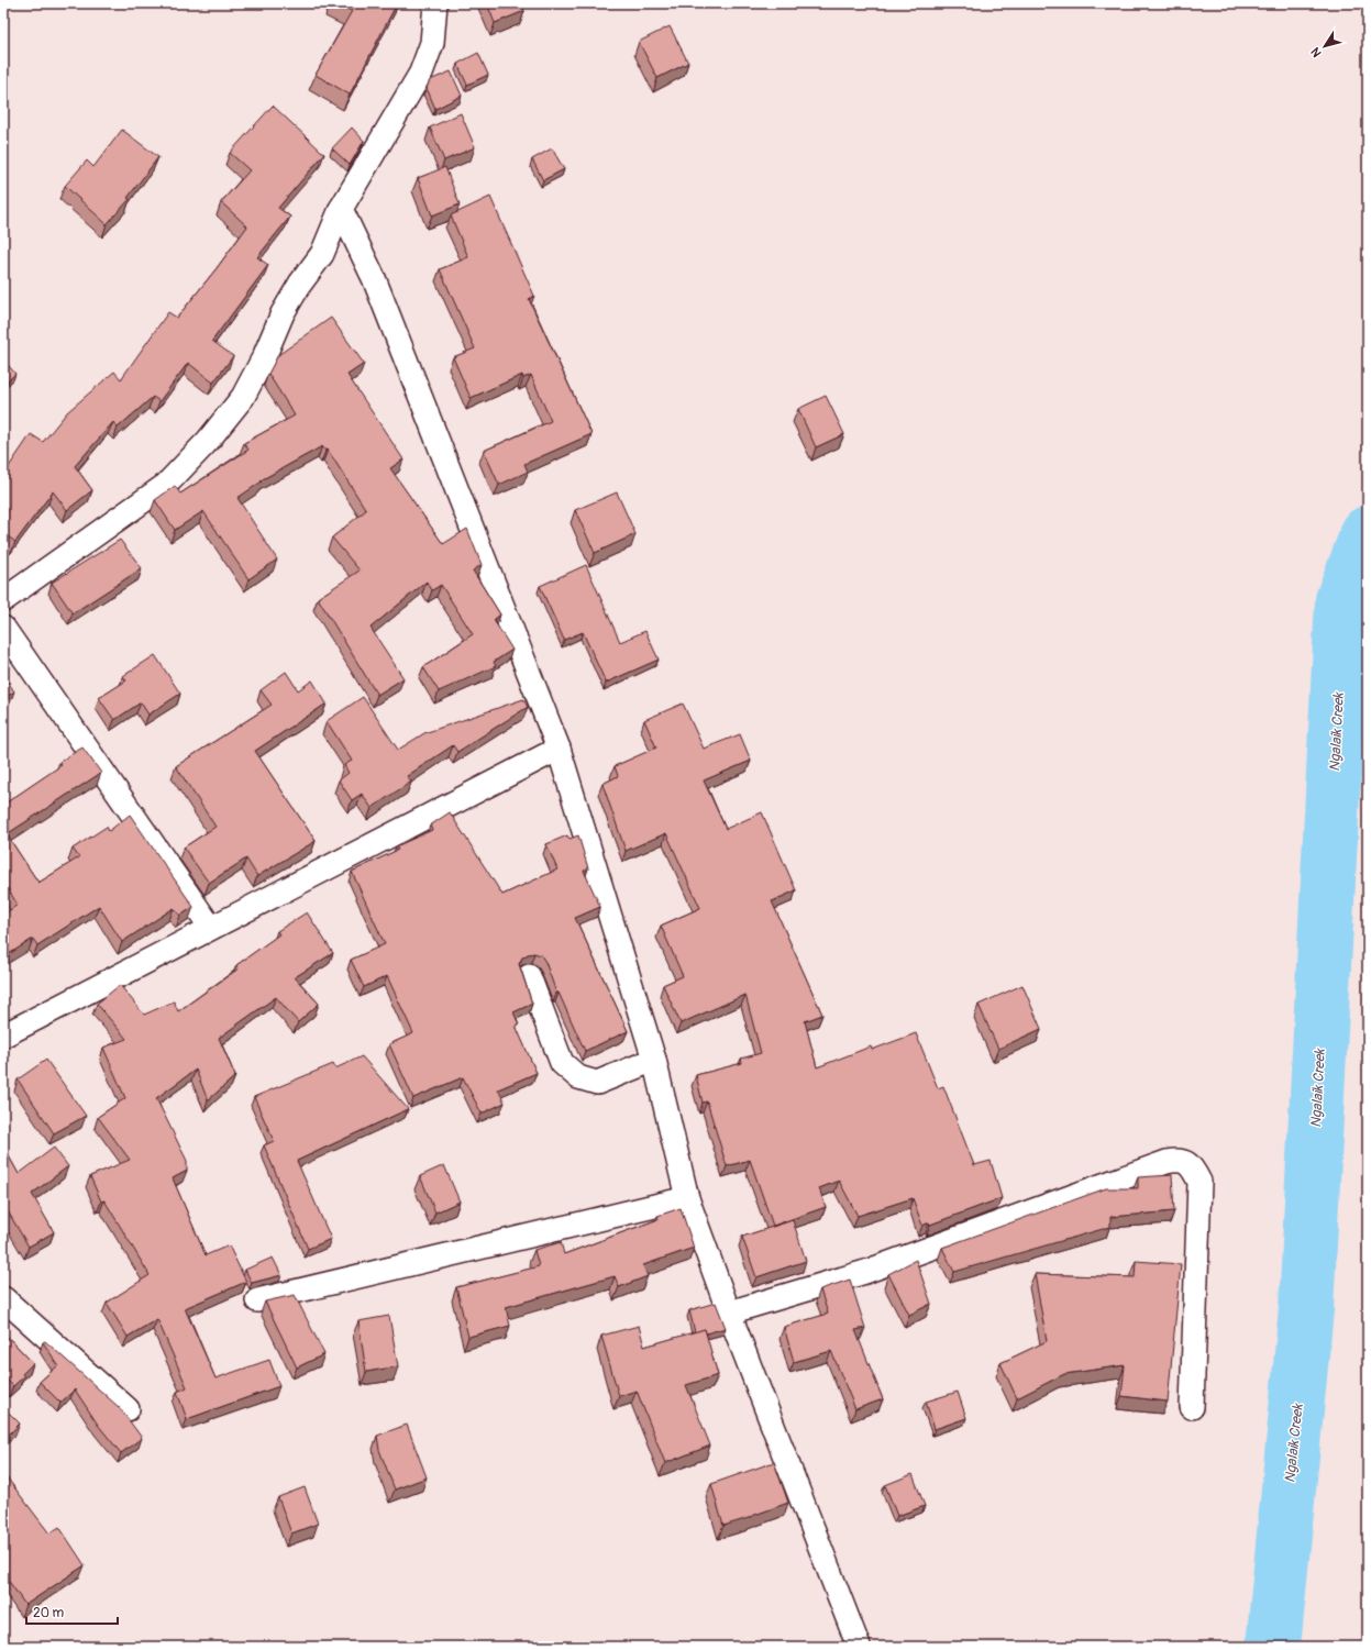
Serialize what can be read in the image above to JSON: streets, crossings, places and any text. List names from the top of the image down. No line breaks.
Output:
{"water":["Ngalaik Creek"],"scale_bar":"20 m","north":"bottom left"}
